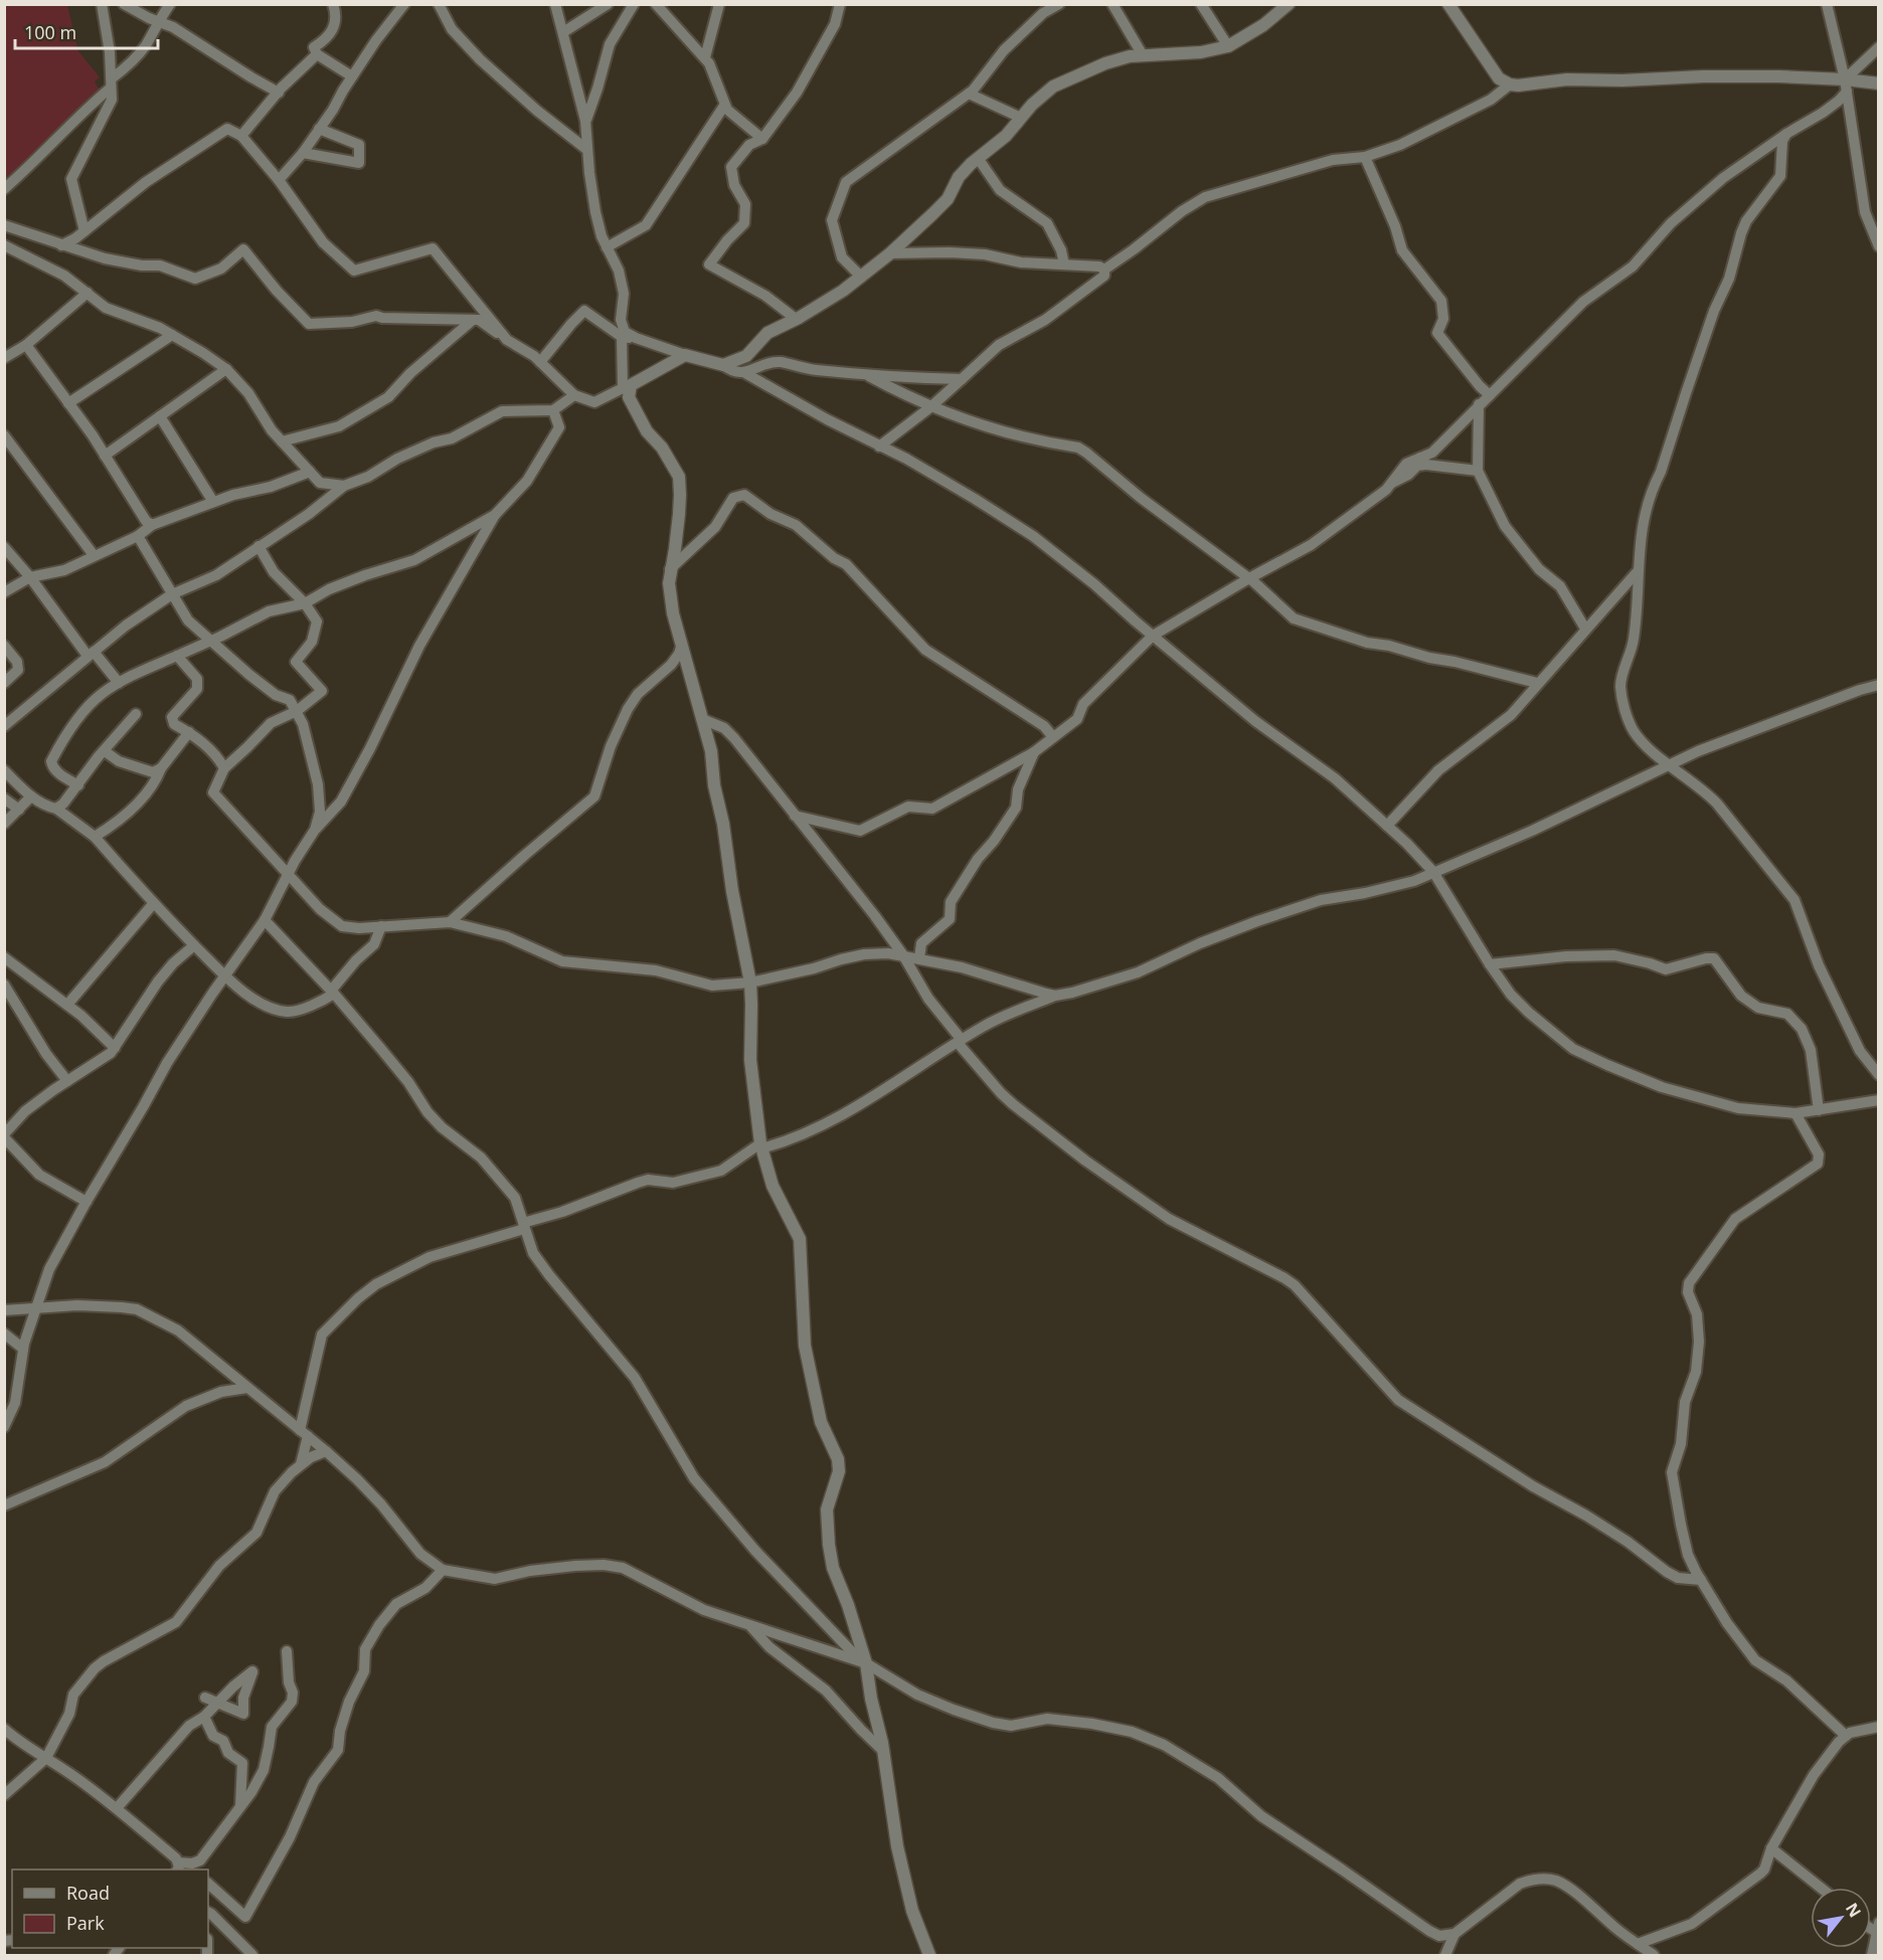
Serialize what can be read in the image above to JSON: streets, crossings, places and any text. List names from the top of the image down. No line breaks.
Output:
{"legend":["Road","Park"],"scale_bar":"100 m","north":"top right"}
